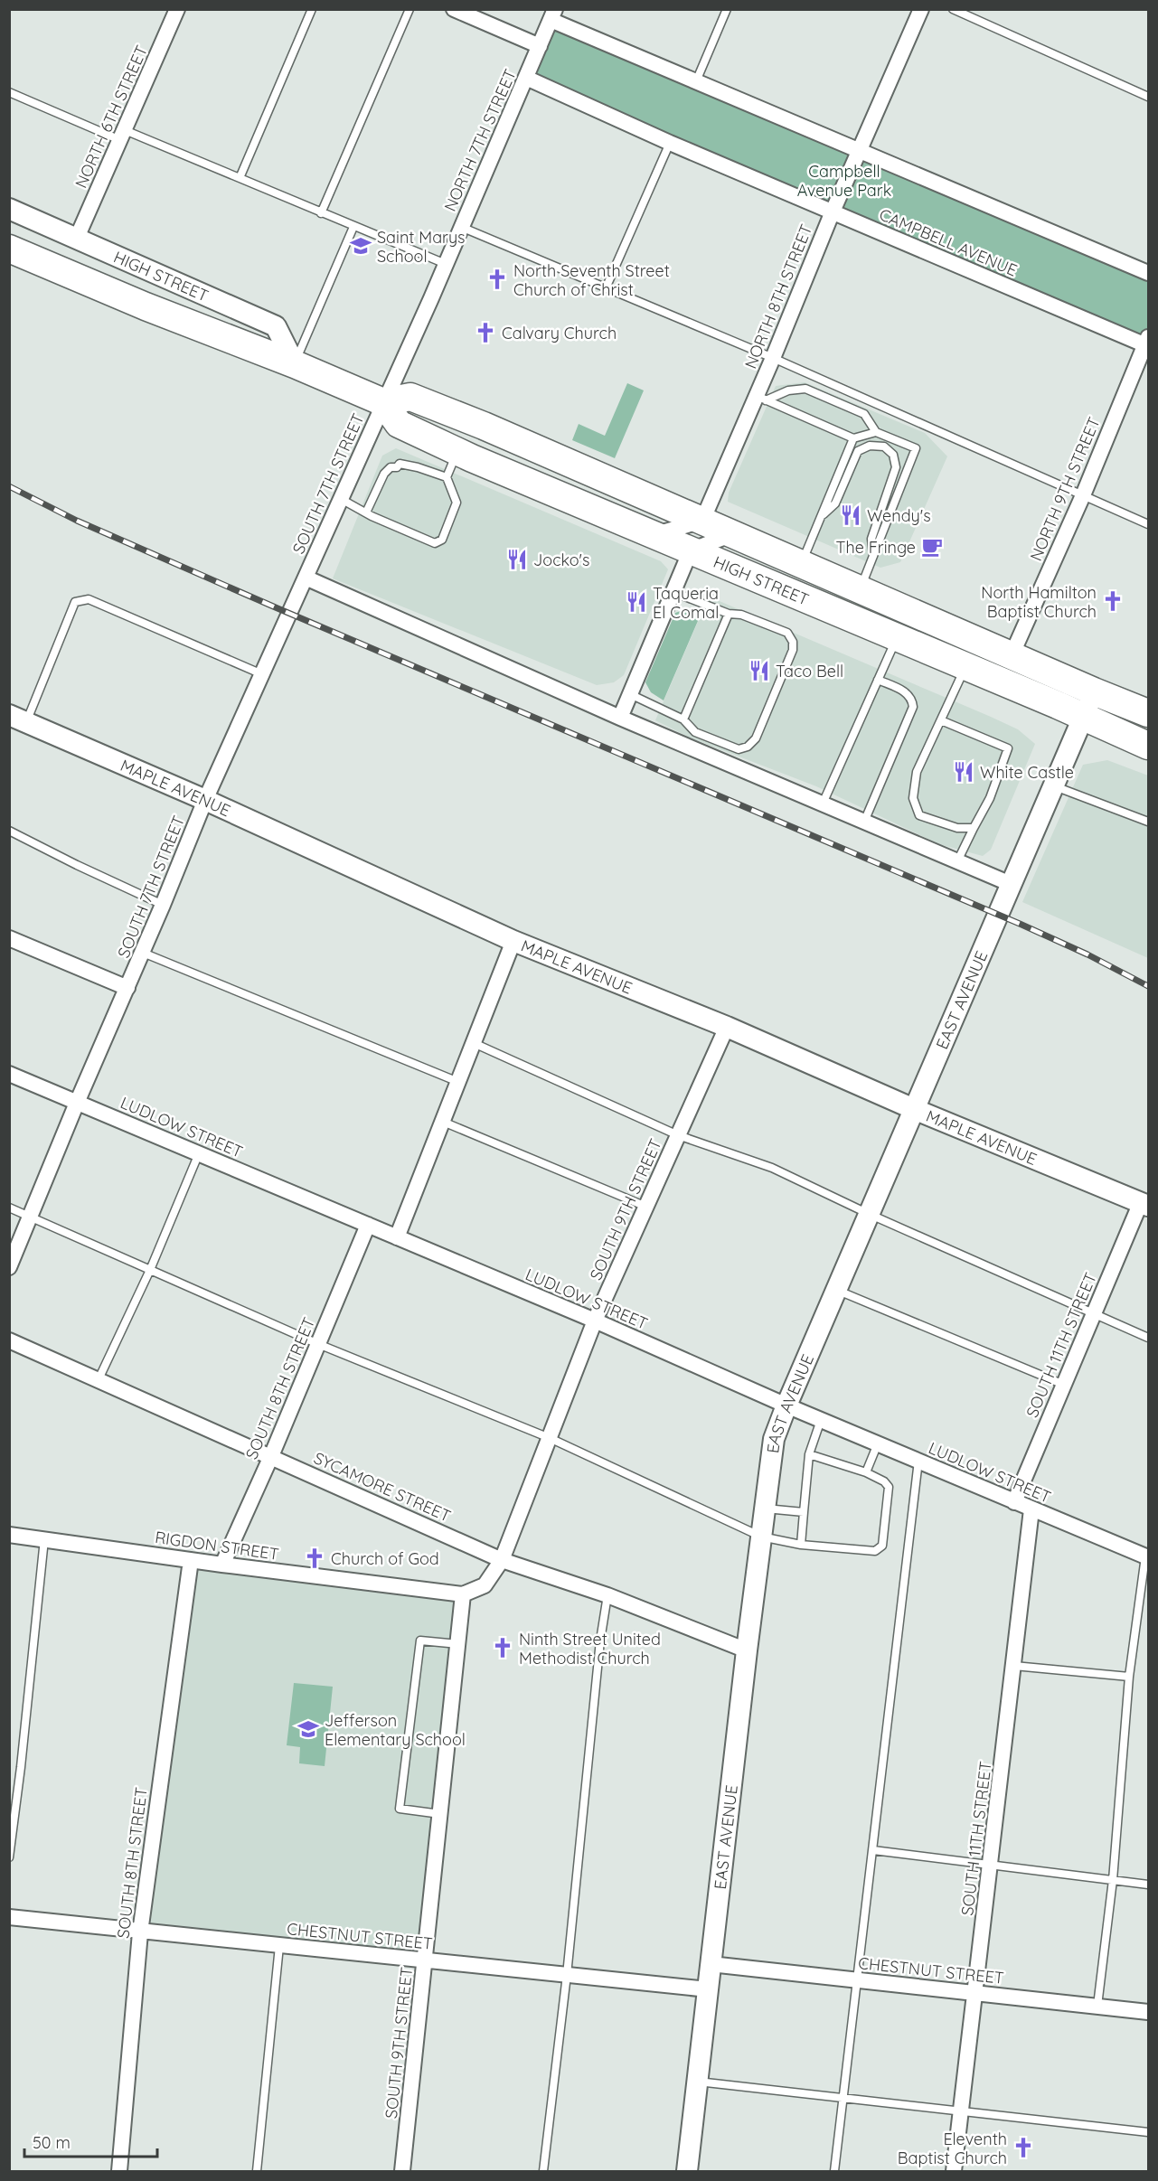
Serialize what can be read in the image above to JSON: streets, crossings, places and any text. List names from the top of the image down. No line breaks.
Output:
{"streets":{"highway":["HIGH STREET"],"street":["NORTH 6TH STREET","NORTH 7TH STREET","CAMPBELL AVENUE","NORTH 8TH STREET","SOUTH 7TH STREET","NORTH 9TH STREET","MAPLE AVENUE","EAST AVENUE","LUDLOW STREET","SOUTH 9TH STREET","SOUTH 11TH STREET","SOUTH 8TH STREET","SYCAMORE STREET","RIGDON STREET","CHESTNUT STREET"]},"crossings":[["NORTH 6TH STREET","HIGH STREET"],["NORTH 7TH STREET","CAMPBELL AVENUE"],["NORTH 7TH STREET","HIGH STREET"],["NORTH 7TH STREET","SOUTH 7TH STREET"],["CAMPBELL AVENUE","NORTH 8TH STREET"],["CAMPBELL AVENUE","NORTH 9TH STREET"],["HIGH STREET","NORTH 8TH STREET"],["HIGH STREET","SOUTH 7TH STREET"],["HIGH STREET","NORTH 9TH STREET"],["HIGH STREET","EAST AVENUE"],["SOUTH 7TH STREET","MAPLE AVENUE"],["SOUTH 7TH STREET","LUDLOW STREET"],["MAPLE AVENUE","EAST AVENUE"],["MAPLE AVENUE","SOUTH 9TH STREET"],["MAPLE AVENUE","SOUTH 11TH STREET"],["EAST AVENUE","LUDLOW STREET"],["EAST AVENUE","SYCAMORE STREET"],["EAST AVENUE","CHESTNUT STREET"],["LUDLOW STREET","SOUTH 9TH STREET"],["LUDLOW STREET","SOUTH 11TH STREET"],["LUDLOW STREET","SOUTH 8TH STREET"],["SOUTH 9TH STREET","SYCAMORE STREET"],["SOUTH 9TH STREET","RIGDON STREET"],["SOUTH 9TH STREET","CHESTNUT STREET"],["SOUTH 11TH STREET","CHESTNUT STREET"],["SOUTH 8TH STREET","SYCAMORE STREET"],["SOUTH 8TH STREET","RIGDON STREET"],["SOUTH 8TH STREET","CHESTNUT STREET"]],"parks":["Campbell Avenue Park"],"places":{"school or university":["Saint Marys School","Jefferson Elementary School"],"church":["North Seventh Street Church of Christ","Calvary Church","North Hamilton Baptist Church","Church of God","Ninth Street United Methodist Church","Eleventh Baptist Church"],"restaurant":["Wendy's","Jocko's","Taqueria El Comal","Taco Bell","White Castle"],"cafe":["The Fringe"]},"scale_bar":"50 m"}
